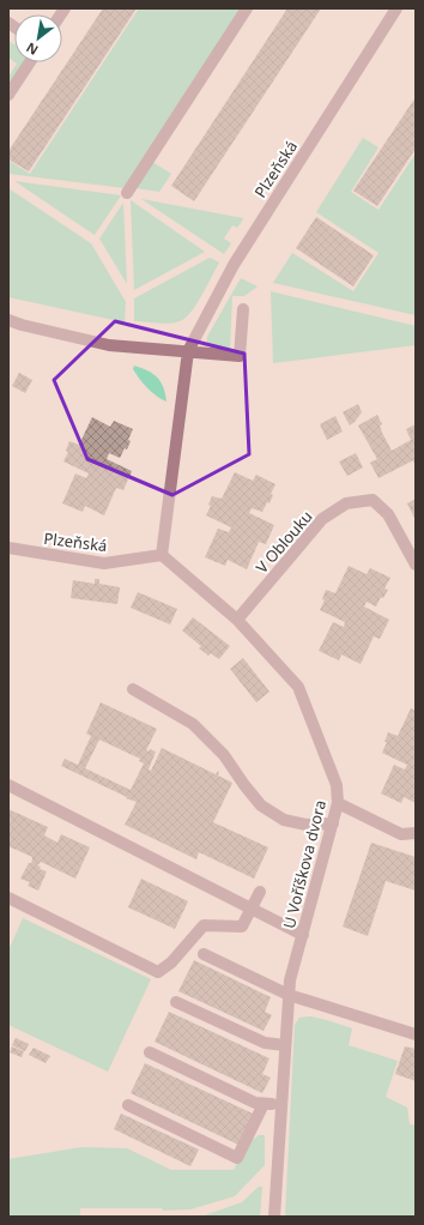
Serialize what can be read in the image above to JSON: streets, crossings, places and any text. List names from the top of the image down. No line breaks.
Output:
{"streets":{"street":["Plzeňská","V Oblouku","U Voříškova dvora"]},"crossings":[["Plzeňská","U Voříškova dvora"],["V Oblouku","U Voříškova dvora"]],"north":"bottom left"}
